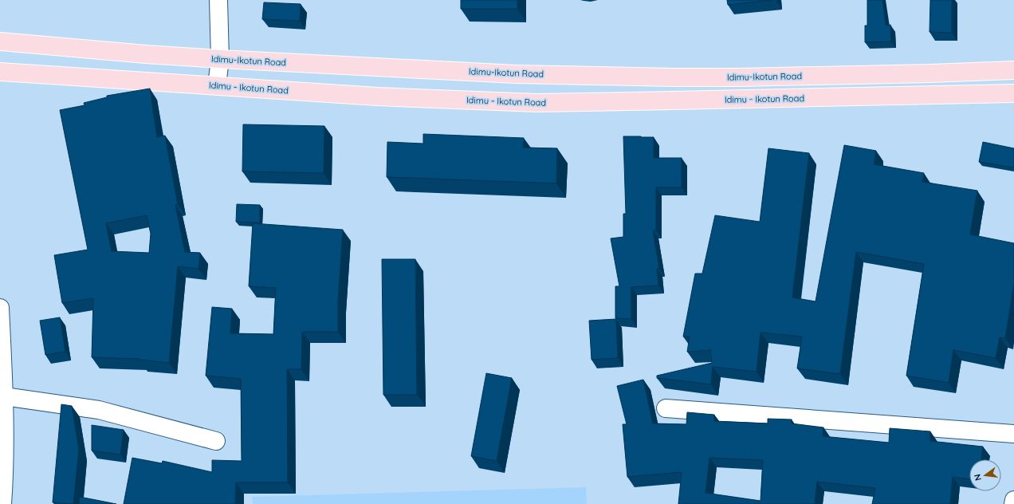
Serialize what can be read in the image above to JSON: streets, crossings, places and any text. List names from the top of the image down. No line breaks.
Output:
{"streets":{"main road":["Idimu-Ikotun Road","Idimu - Ikotun Road"]},"north":"left"}
